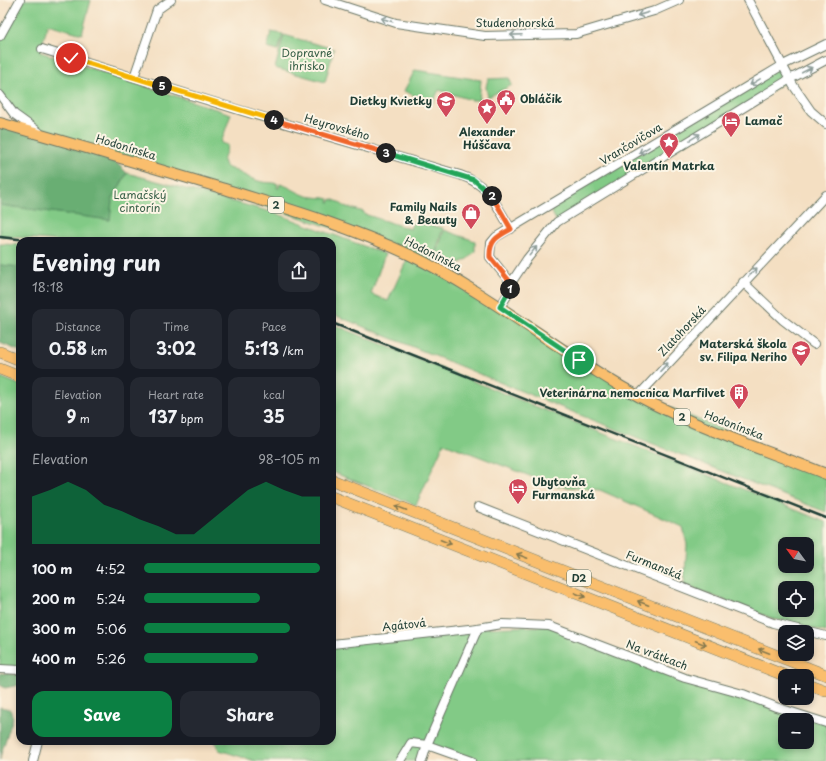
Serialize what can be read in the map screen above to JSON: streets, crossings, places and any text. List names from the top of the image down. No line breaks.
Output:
{"streets":{"highway":["D2"],"main road":["Hodonínska","2"],"street":["Studenohorská","Heyrovského","Vrančovičova","Zlatohorská","Furmanská","Agátová","Na vrátkach"]},"crossings":[["Heyrovského","Vrančovičova"],["Hodonínska","Zlatohorská"],["Agátová","Na vrátkach"]],"one_way":["Studenohorská","Zlatohorská"],"parks":["Dopravné ihrisko","Lamačský cintorín"],"places":{"public building":["Obláčik"],"school or university":["Dietky Kvietky","Materská škola sv. Filipa Neriho"],"place":["Alexander Húščava","Valentín Matrka"],"hotel":["Lamač","Ubytovňa Furmanská"],"shop":["Family Nails & Beauty"],"building":["Veterinárna nemocnica Marfilvet"]},"north":"top left","page":{"pins":["5","4","3","2","1"],"heading":["Evening run","18:18"],"stats":[["Distance","0.58 km"],["Time","3:02"],["Pace","5:13 /km"],["Elevation","9 m"],["Heart rate","137 bpm"],["kcal","35"]],"chart":["Elevation","98–105 m"],"map_buttons":["+","−"],"list":[{"name":"100 m","note":"4:52"},{"name":"200 m","note":"5:24"},{"name":"300 m","note":"5:06"},{"name":"400 m","note":"5:26"}],"buttons":["Save","Share"]}}
